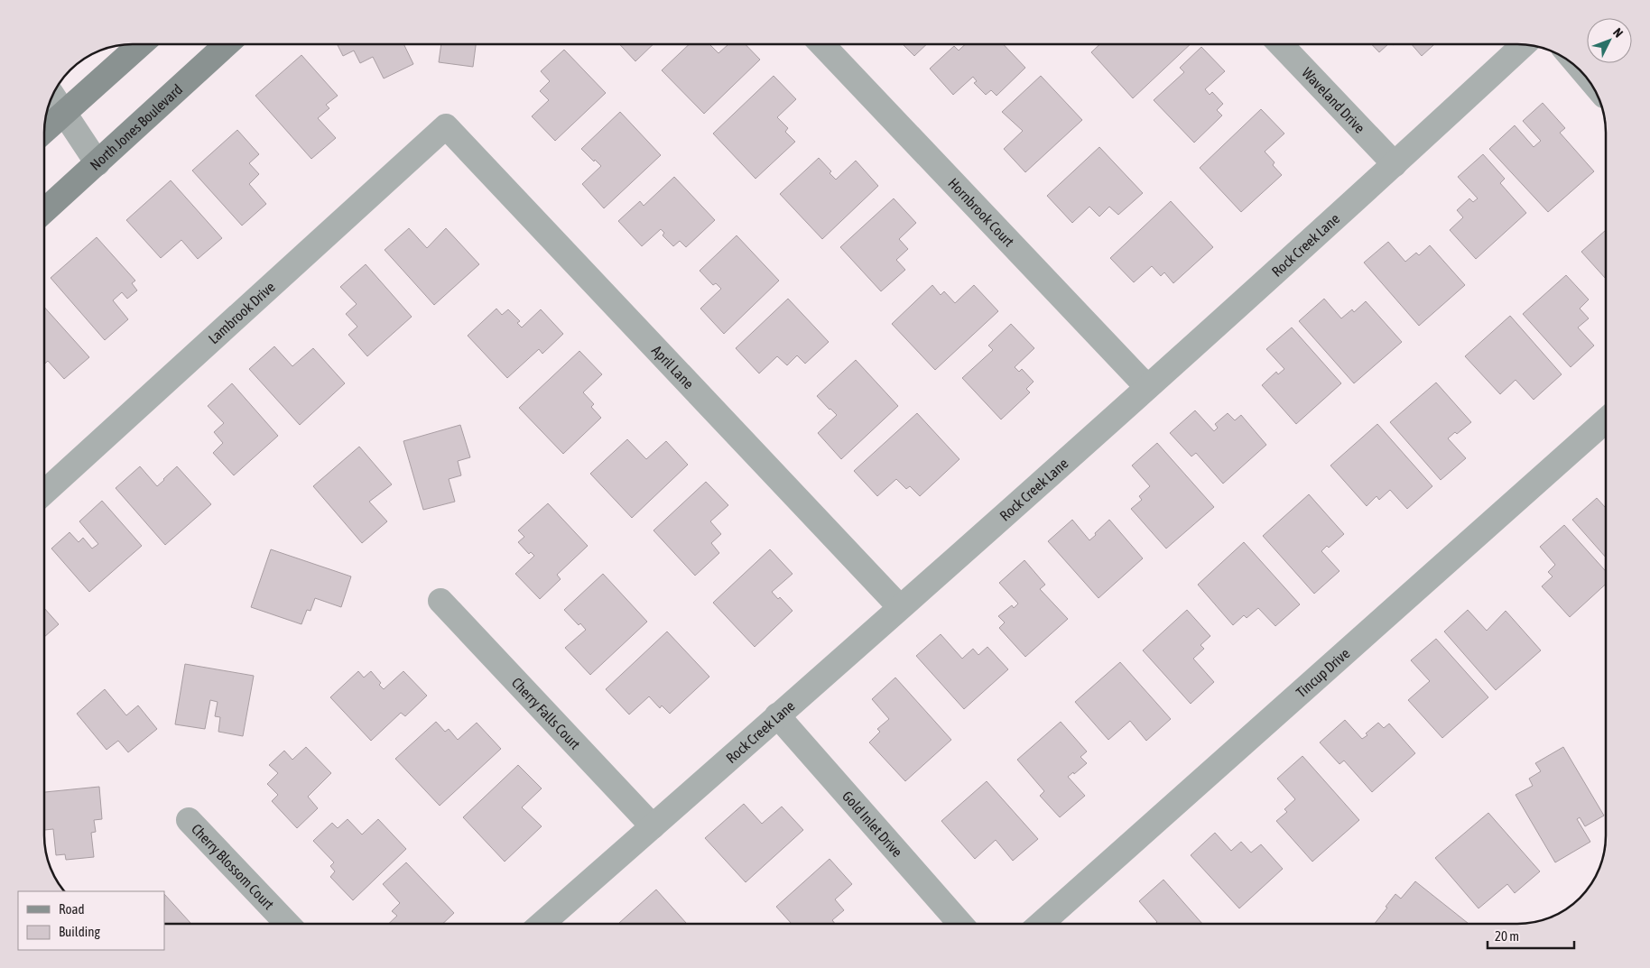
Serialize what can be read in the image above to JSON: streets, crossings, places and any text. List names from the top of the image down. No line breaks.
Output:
{"streets":{"main road":["North Jones Boulevard"],"street":["Waveland Drive","Hornbrook Court","Rock Creek Lane","Lambrook Drive","April Lane","Tincup Drive","Cherry Falls Court","Gold Inlet Drive","Cherry Blossom Court"]},"crossings":[["Waveland Drive","Rock Creek Lane"],["Hornbrook Court","Rock Creek Lane"],["Rock Creek Lane","April Lane"],["Rock Creek Lane","Cherry Falls Court"],["Rock Creek Lane","Gold Inlet Drive"],["Lambrook Drive","April Lane"]],"legend":["Road","Building"],"scale_bar":"20 m","north":"top right"}
